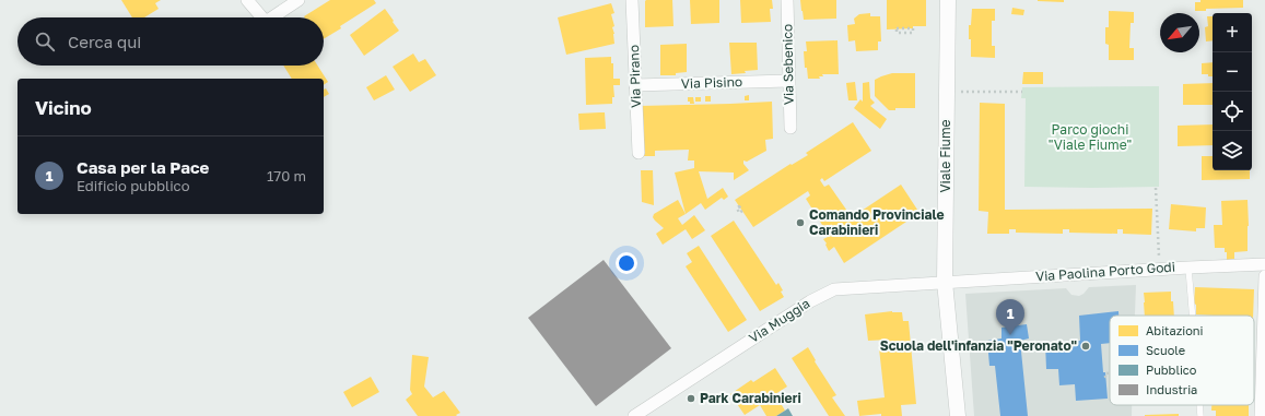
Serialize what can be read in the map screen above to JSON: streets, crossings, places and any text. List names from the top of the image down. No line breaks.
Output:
{"streets":{"street":["Via Sebenico","Via Pirano","Via Pisino","Viale Fiume","Via Paolina Porto Godi","Via Muggia"]},"crossings":[["Via Sebenico","Via Pisino"],["Via Pirano","Via Pisino"],["Viale Fiume","Via Paolina Porto Godi"],["Viale Fiume","Via Muggia"],["Via Paolina Porto Godi","Via Muggia"]],"parks":["Parco giochi \"Viale Fiume\""],"places":["Comando Provinciale Carabinieri","Scuola dell'infanzia \"Peronato\"","Park Carabinieri"],"legend":["Abitazioni","Scuole","Pubblico","Industria"],"north":"bottom left","page":{"map_buttons":["+","−"],"search":"Cerca qui","heading":"Vicino","list":[{"mark":"1","name":"Casa per la Pace","note":"Edificio pubblico","value":"170 m"}],"pins":"1"}}
